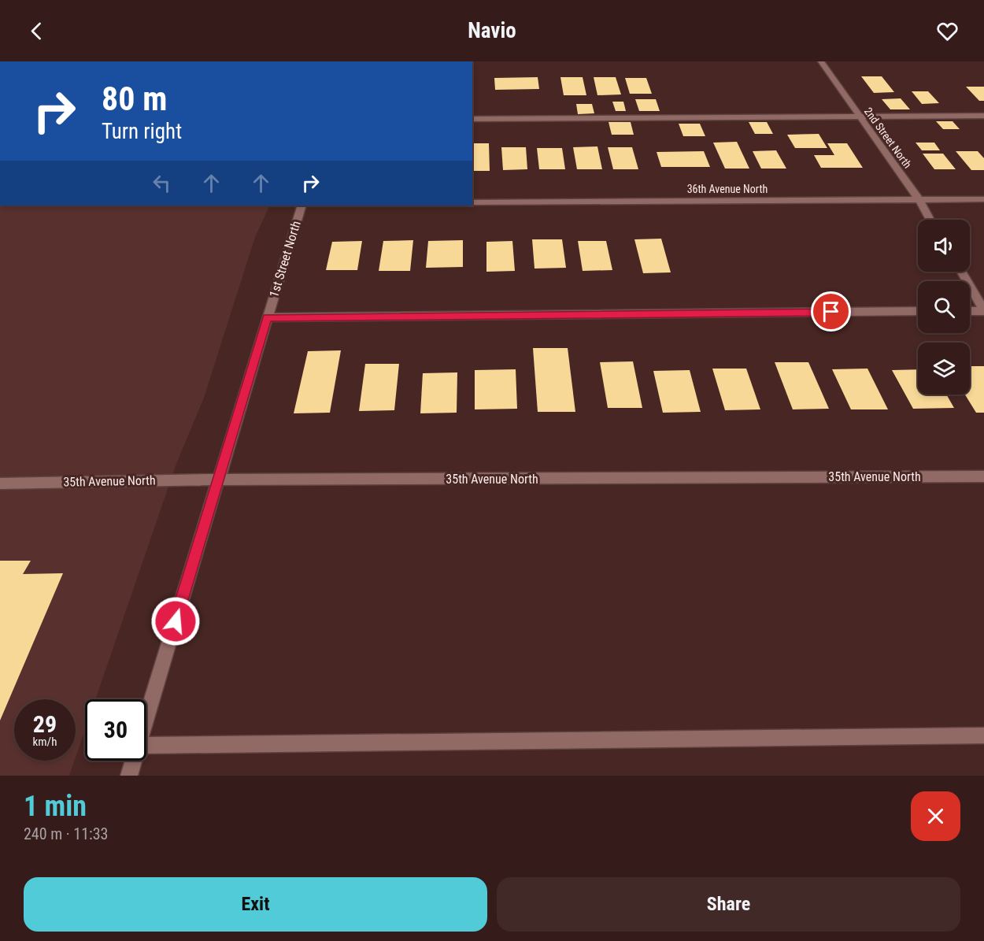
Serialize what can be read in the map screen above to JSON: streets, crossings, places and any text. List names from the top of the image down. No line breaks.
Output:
{"streets":{"street":["2nd Street North","36th Avenue North","1st Street North","35th Avenue North"]},"crossings":[["2nd Street North","36th Avenue North"],["1st Street North","35th Avenue North"]],"page":{"header":"Navio","turn":["80 m","Turn right"],"speed":"29 km/h","limit":"30","heading":["1 min","240 m · 11:33"],"buttons":["Exit","Share"]}}
